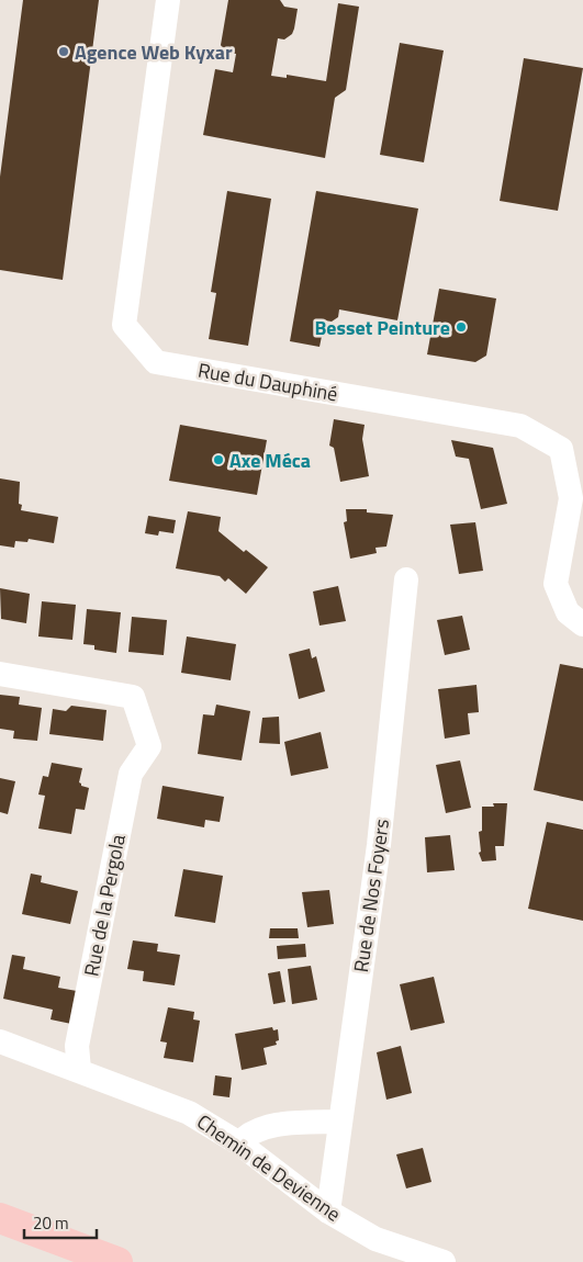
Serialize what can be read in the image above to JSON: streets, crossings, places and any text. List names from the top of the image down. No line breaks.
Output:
{"streets":{"street":["Rue du Dauphiné","Rue de Nos Foyers","Rue de la Pergola","Chemin de Devienne"]},"crossings":[["Rue de Nos Foyers","Chemin de Devienne"],["Rue de la Pergola","Chemin de Devienne"]],"places":["Agence Web Kyxar","Besset Peinture","Axe Méca"],"scale_bar":"20 m"}
